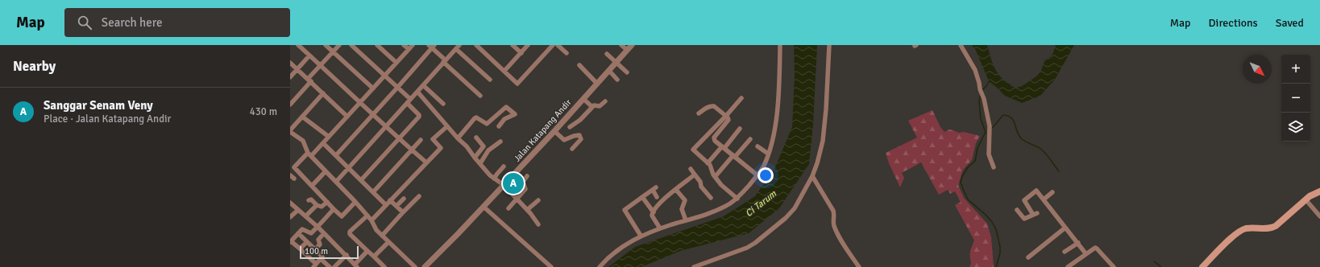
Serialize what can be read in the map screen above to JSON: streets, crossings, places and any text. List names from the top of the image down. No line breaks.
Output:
{"streets":{"street":["Jalan Katapang Andir"]},"water":["Ci Tarum"],"scale_bar":"100 m","north":"bottom right","page":{"header":"Map","search":"Search here","nav":["Map","Directions","Saved"],"heading":"Nearby","map_buttons":["+","−"],"list":[{"mark":"A","name":"Sanggar Senam Veny","note":"Place · Jalan Katapang Andir","value":"430 m"}],"pins":"A","scale":"100 m"}}
